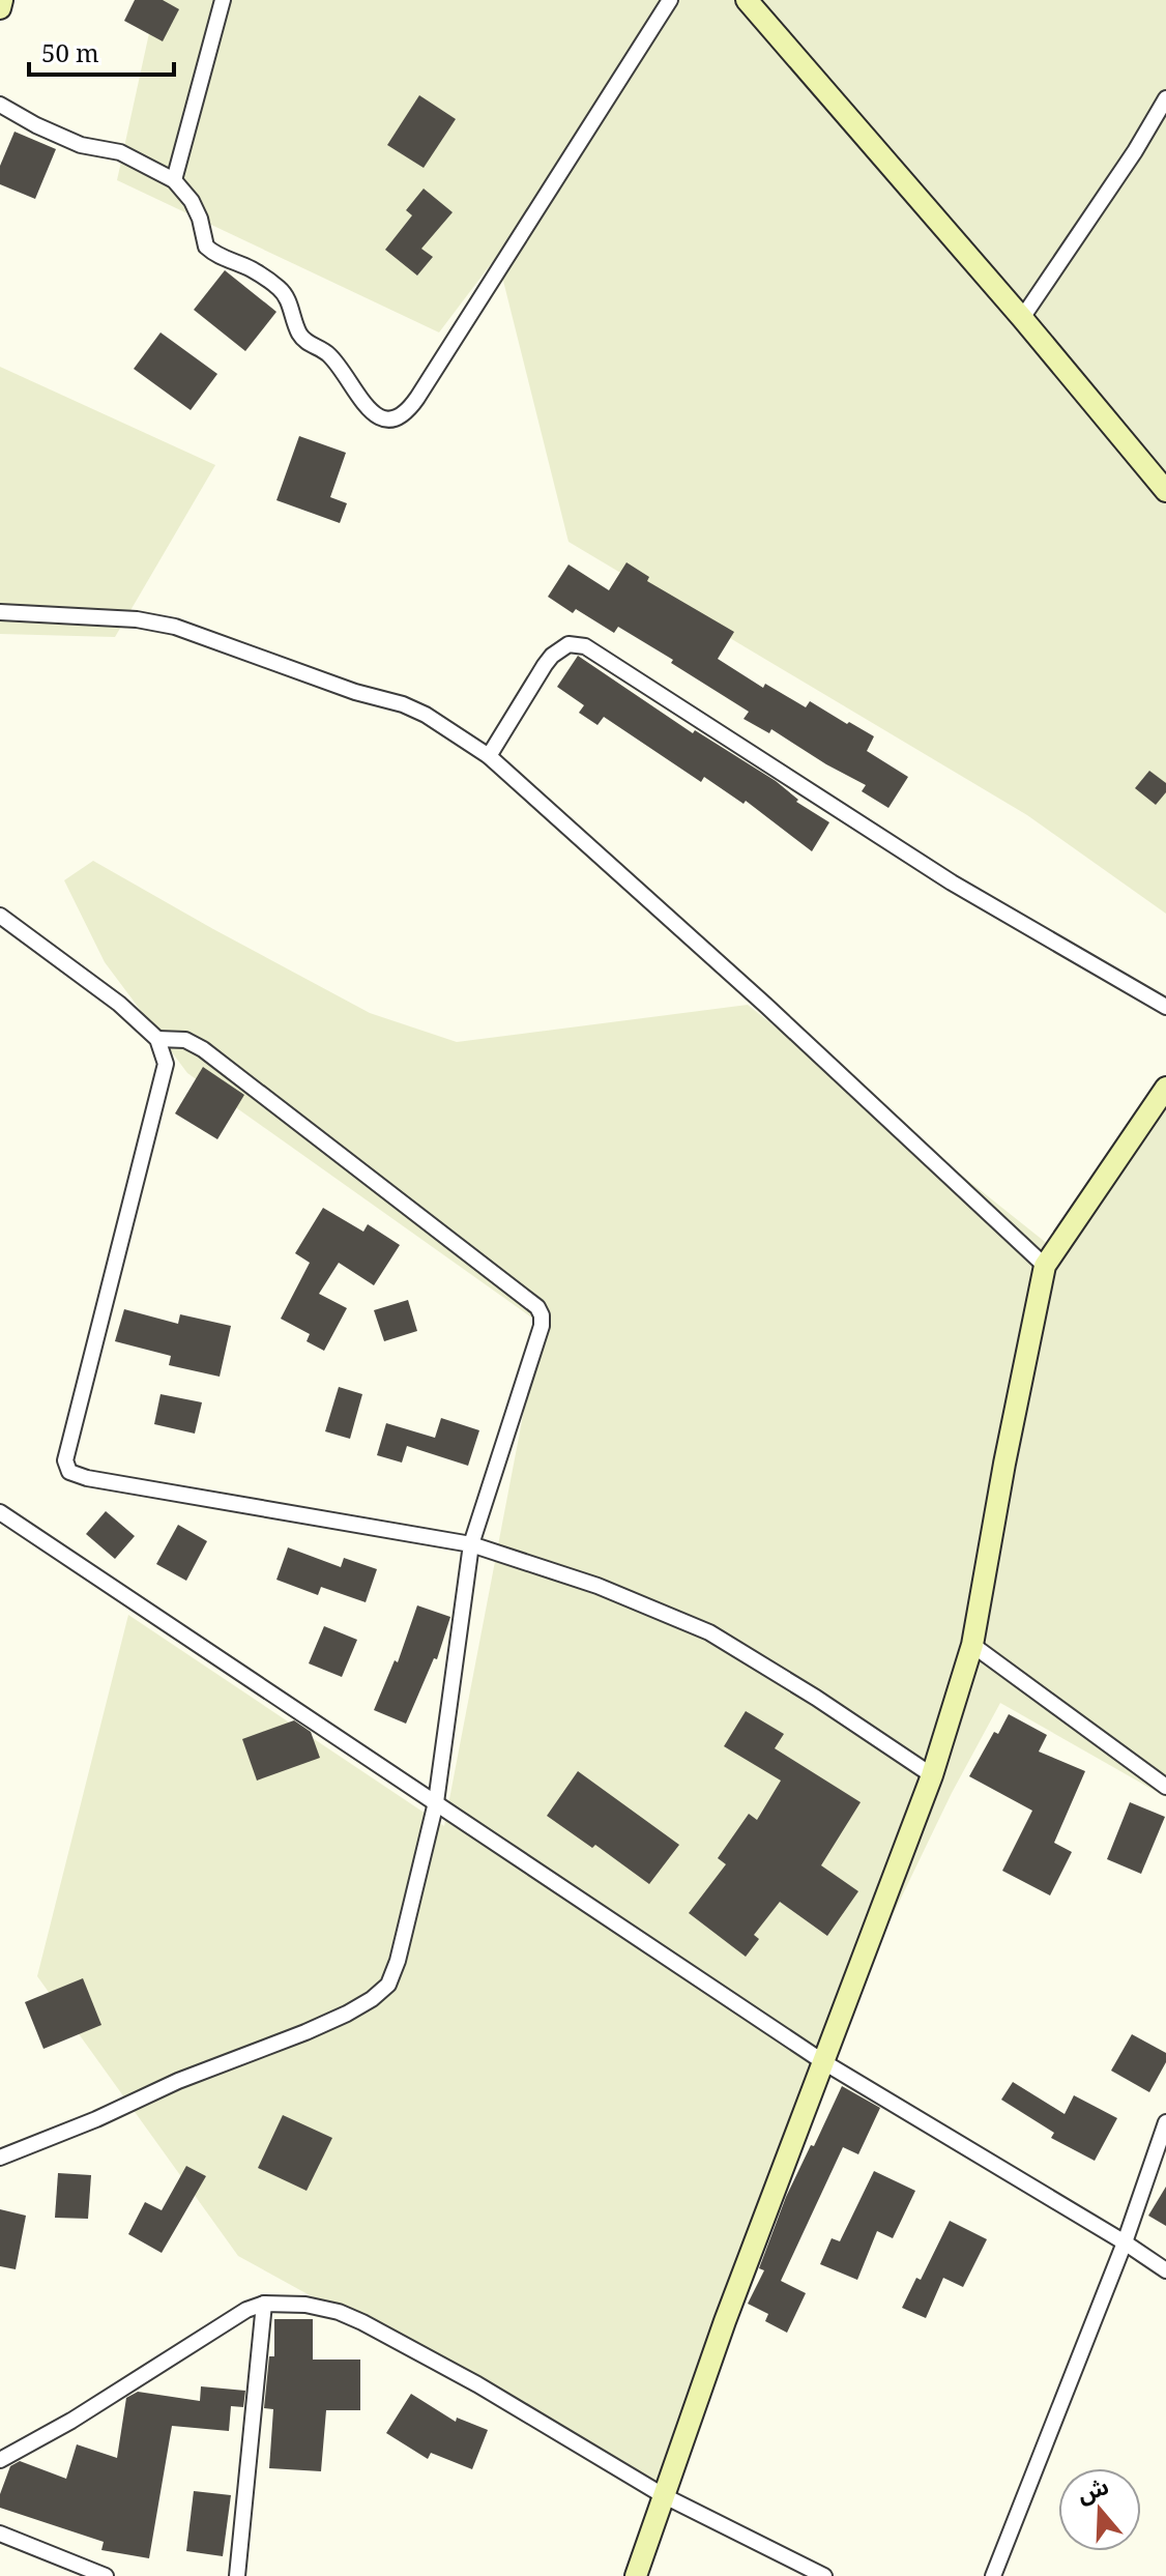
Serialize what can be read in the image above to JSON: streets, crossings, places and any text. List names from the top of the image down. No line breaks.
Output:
{"scale_bar":"50 m","north":"top"}
